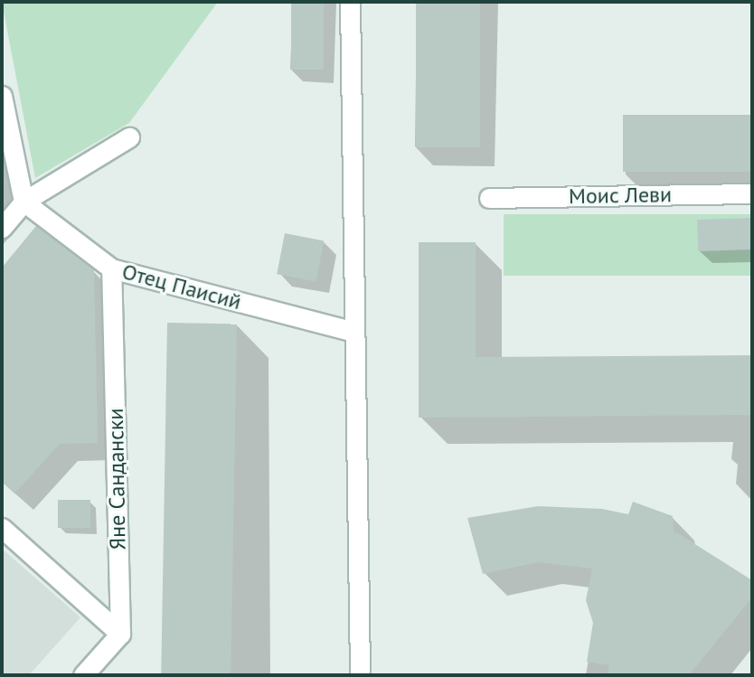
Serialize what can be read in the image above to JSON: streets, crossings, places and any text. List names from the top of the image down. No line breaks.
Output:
{"streets":{"street":["Моис Леви","Отец Паисий","Яне Сандански"]},"crossings":[["Отец Паисий","Яне Сандански"]]}
